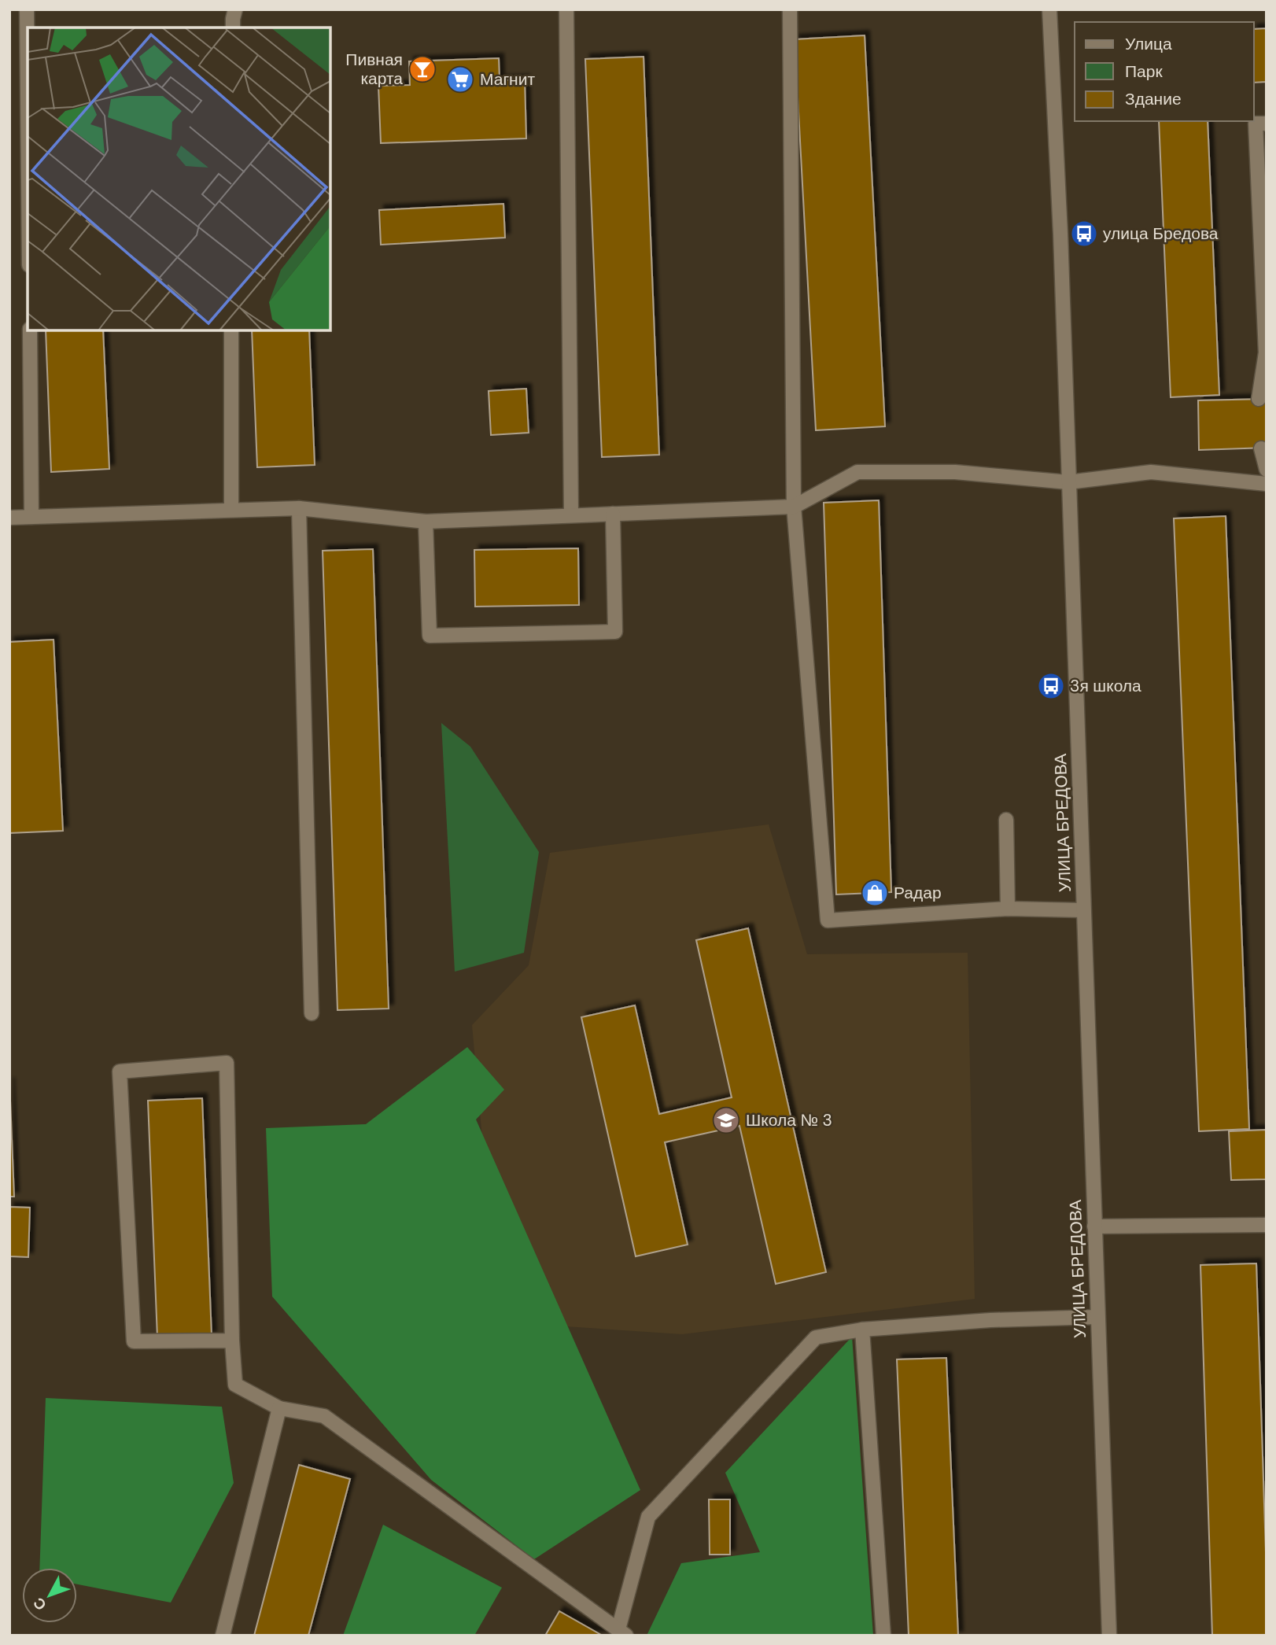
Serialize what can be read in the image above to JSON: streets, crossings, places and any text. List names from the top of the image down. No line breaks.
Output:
{"streets":{"street":["УЛИЦА БРЕДОВА"]},"places":{"bar":["Пивная карта"],"supermarket":["Магнит"],"bus stop":["улица Бредова","3я школа"],"shop":["Радар"],"school or university":["Школа № 3"]},"legend":["Улица","Парк","Здание"],"north":"bottom left"}
